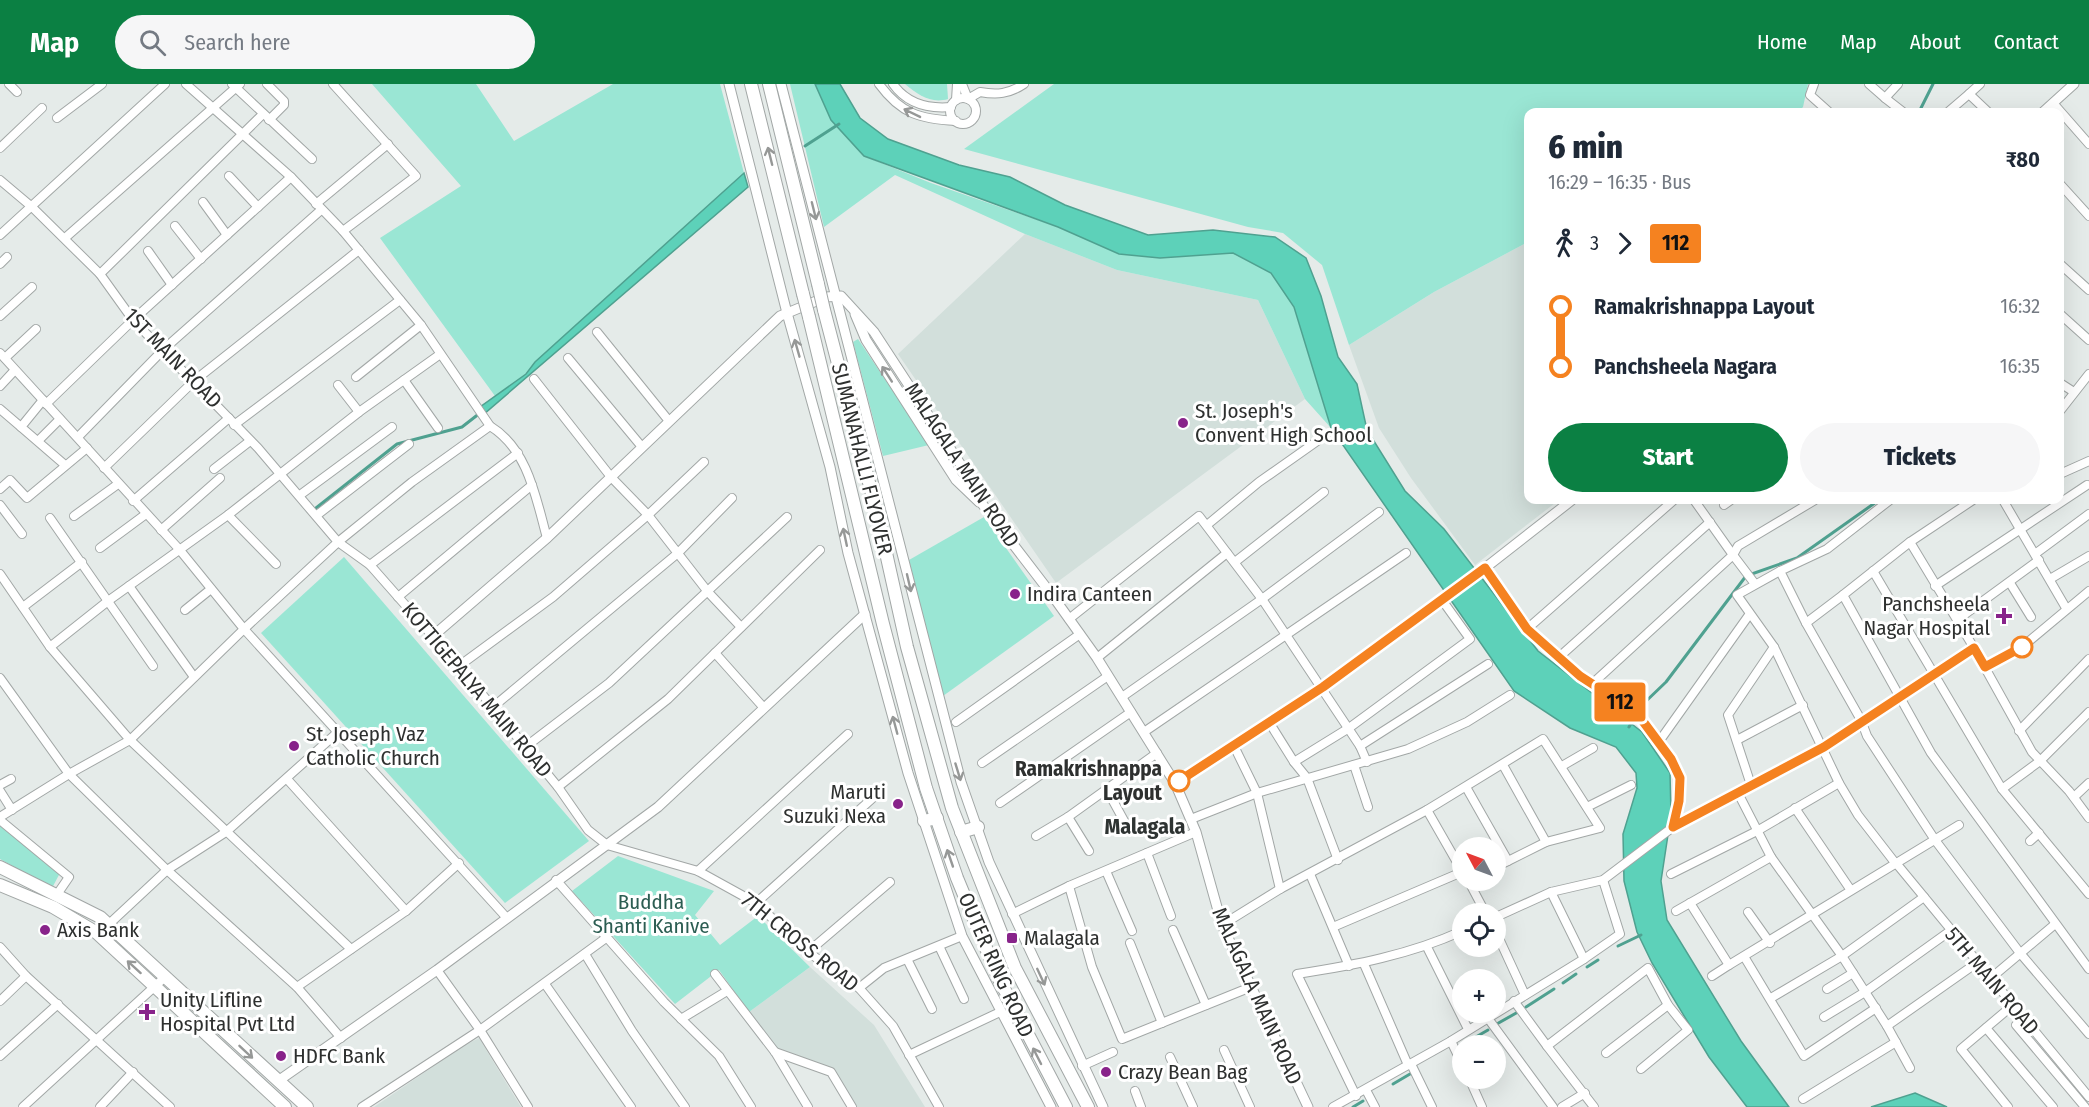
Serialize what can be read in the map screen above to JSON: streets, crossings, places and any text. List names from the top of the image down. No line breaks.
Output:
{"streets":{"main road":["SUMANAHALLI FLYOVER","OUTER RING ROAD"],"street":["1ST MAIN ROAD","MALAGALA MAIN ROAD","KOTTIGEPALYA MAIN ROAD","7TH CROSS ROAD","5TH MAIN ROAD"]},"crossings":[["1ST MAIN ROAD","KOTTIGEPALYA MAIN ROAD"],["SUMANAHALLI FLYOVER","OUTER RING ROAD"],["KOTTIGEPALYA MAIN ROAD","7TH CROSS ROAD"]],"districts":["Malagala"],"parks":["Buddha Shanti Kanive"],"places":{"other":["St. Joseph's Convent High School","Indira Canteen","St. Joseph Vaz Catholic Church","Ramakrishnappa Layout","Maruti Suzuki Nexa","Axis Bank","HDFC Bank","Crazy Bean Bag"],"health":["Panchsheela Nagar Hospital","Unity Lifline Hospital Pvt Ltd"],"transit":["Malagala"]},"lines":["bus line 112"],"north":"top left","page":{"header":"Map","search":"Search here","nav":["Home","Map","About","Contact"],"on_map":"112","heading":["6 min","16:29 – 16:35 · Bus","₹80"],"legs":["3","112"],"list":[{"name":"Ramakrishnappa Layout","value":"16:32"},{"name":"Panchsheela Nagara","value":"16:35"}],"buttons":["Start","Tickets"],"map_buttons":["+","−"]}}
